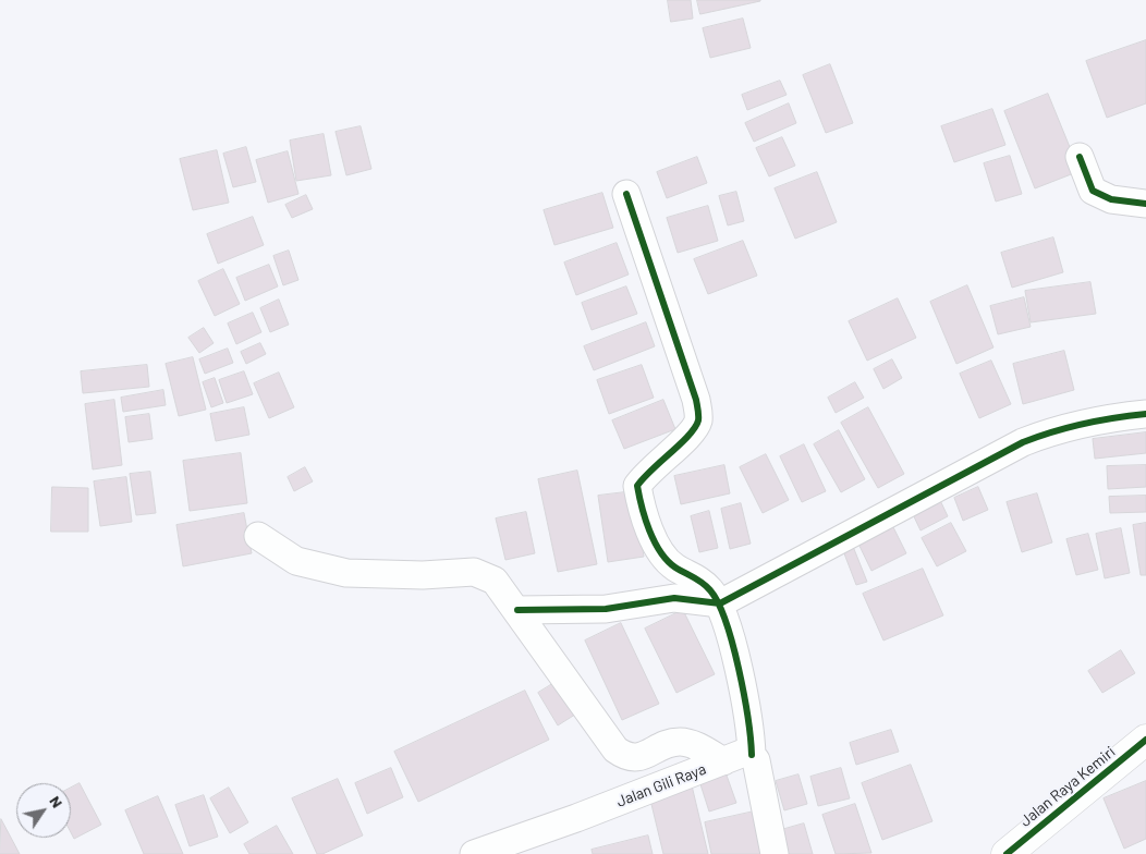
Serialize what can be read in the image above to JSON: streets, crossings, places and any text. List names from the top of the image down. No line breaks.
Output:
{"streets":{"street":["Jalan Gili Raya","Jalan Raya Kemiri"]},"north":"top right"}
